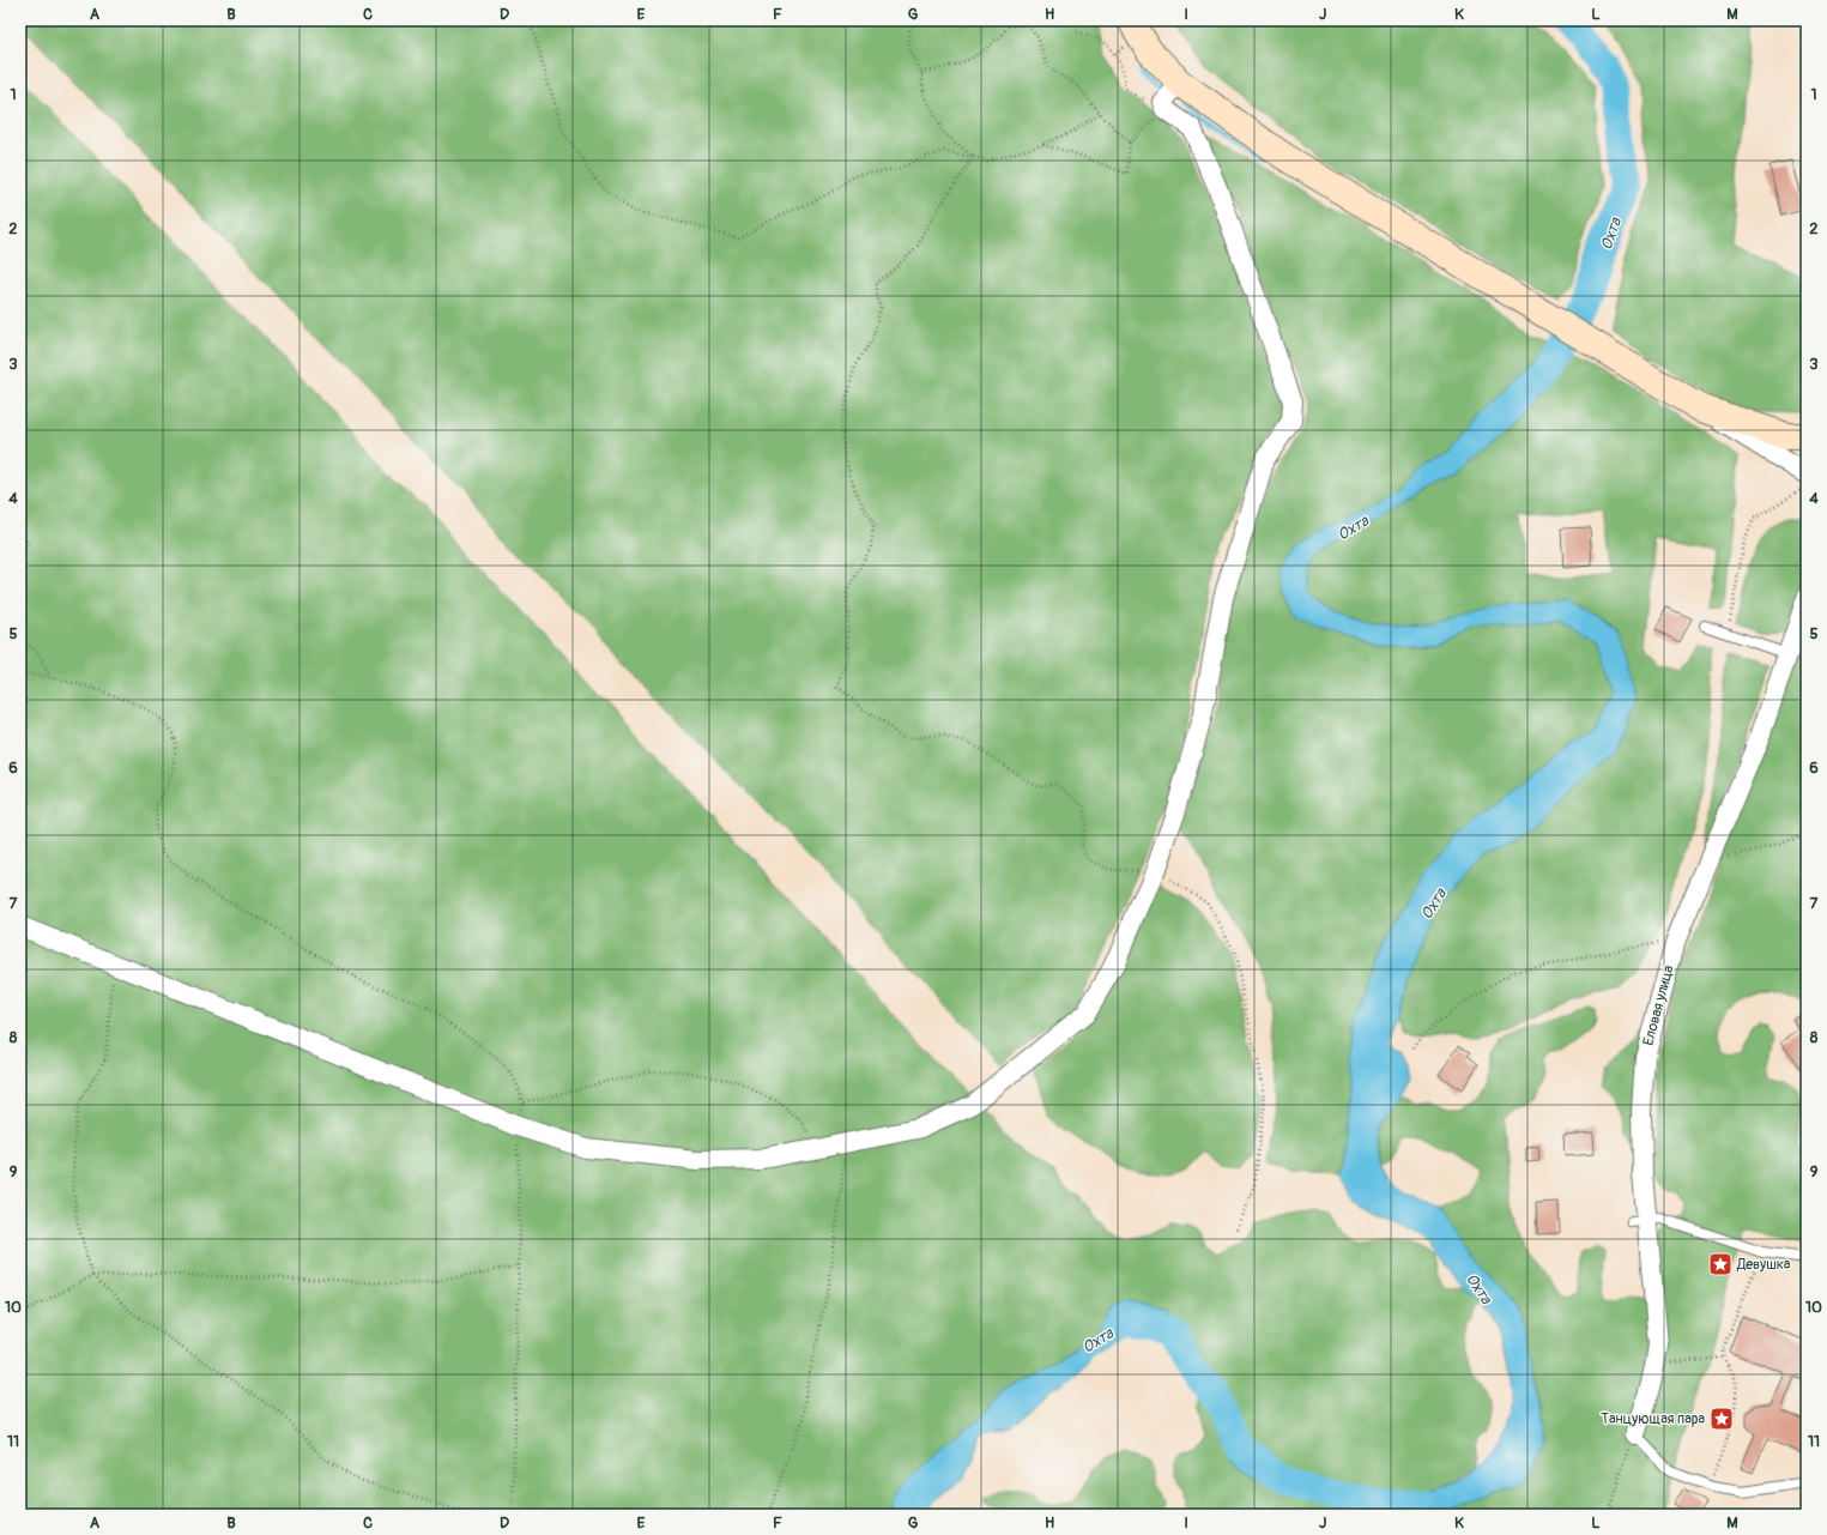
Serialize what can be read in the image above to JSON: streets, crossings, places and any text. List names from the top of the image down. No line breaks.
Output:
{"streets":{"street":["Еловая улица"]},"water":["Охта"],"places":{"place":["Девушка","Танцующая пара"]},"grid":{"columns":["A","B","C","D","E","F","G","H","I","J","K","L","M"],"rows":["1","2","3","4","5","6","7","8","9","10","11"]}}
